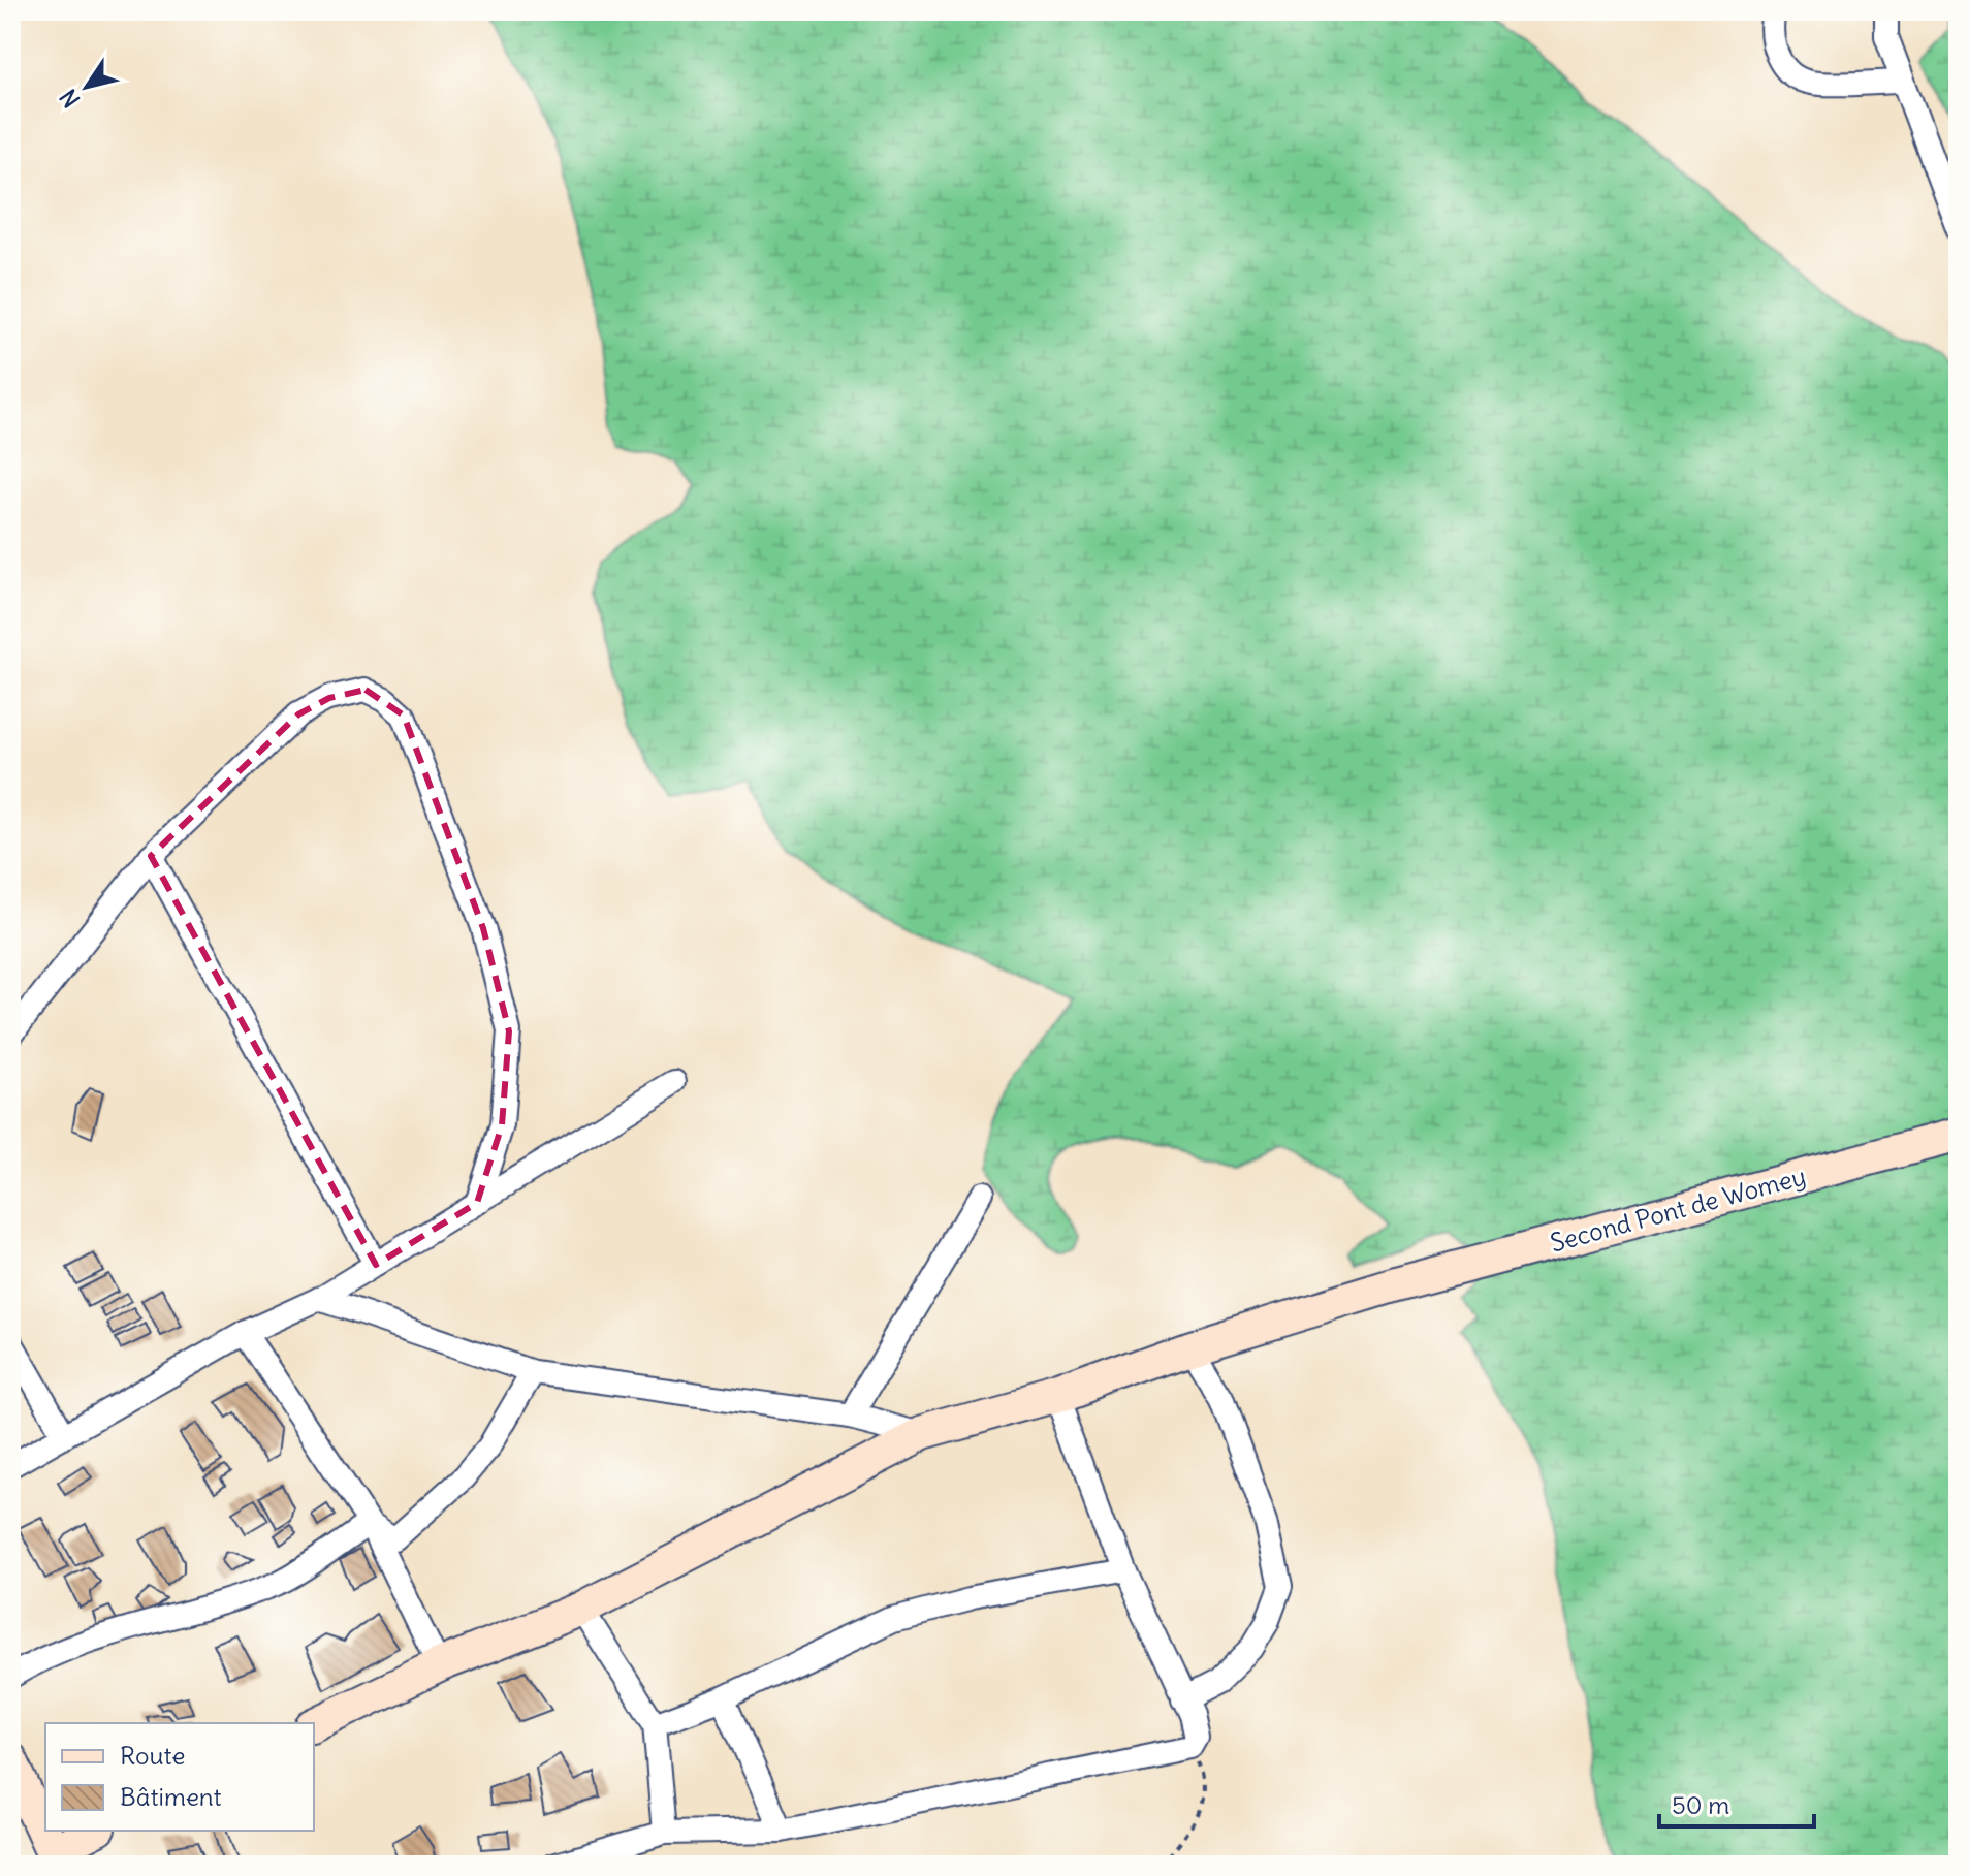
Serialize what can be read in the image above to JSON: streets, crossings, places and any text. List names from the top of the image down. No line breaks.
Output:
{"streets":{"main road":["Second Pont de Womey"]},"legend":["Route","Bâtiment"],"scale_bar":"50 m","north":"bottom left"}
